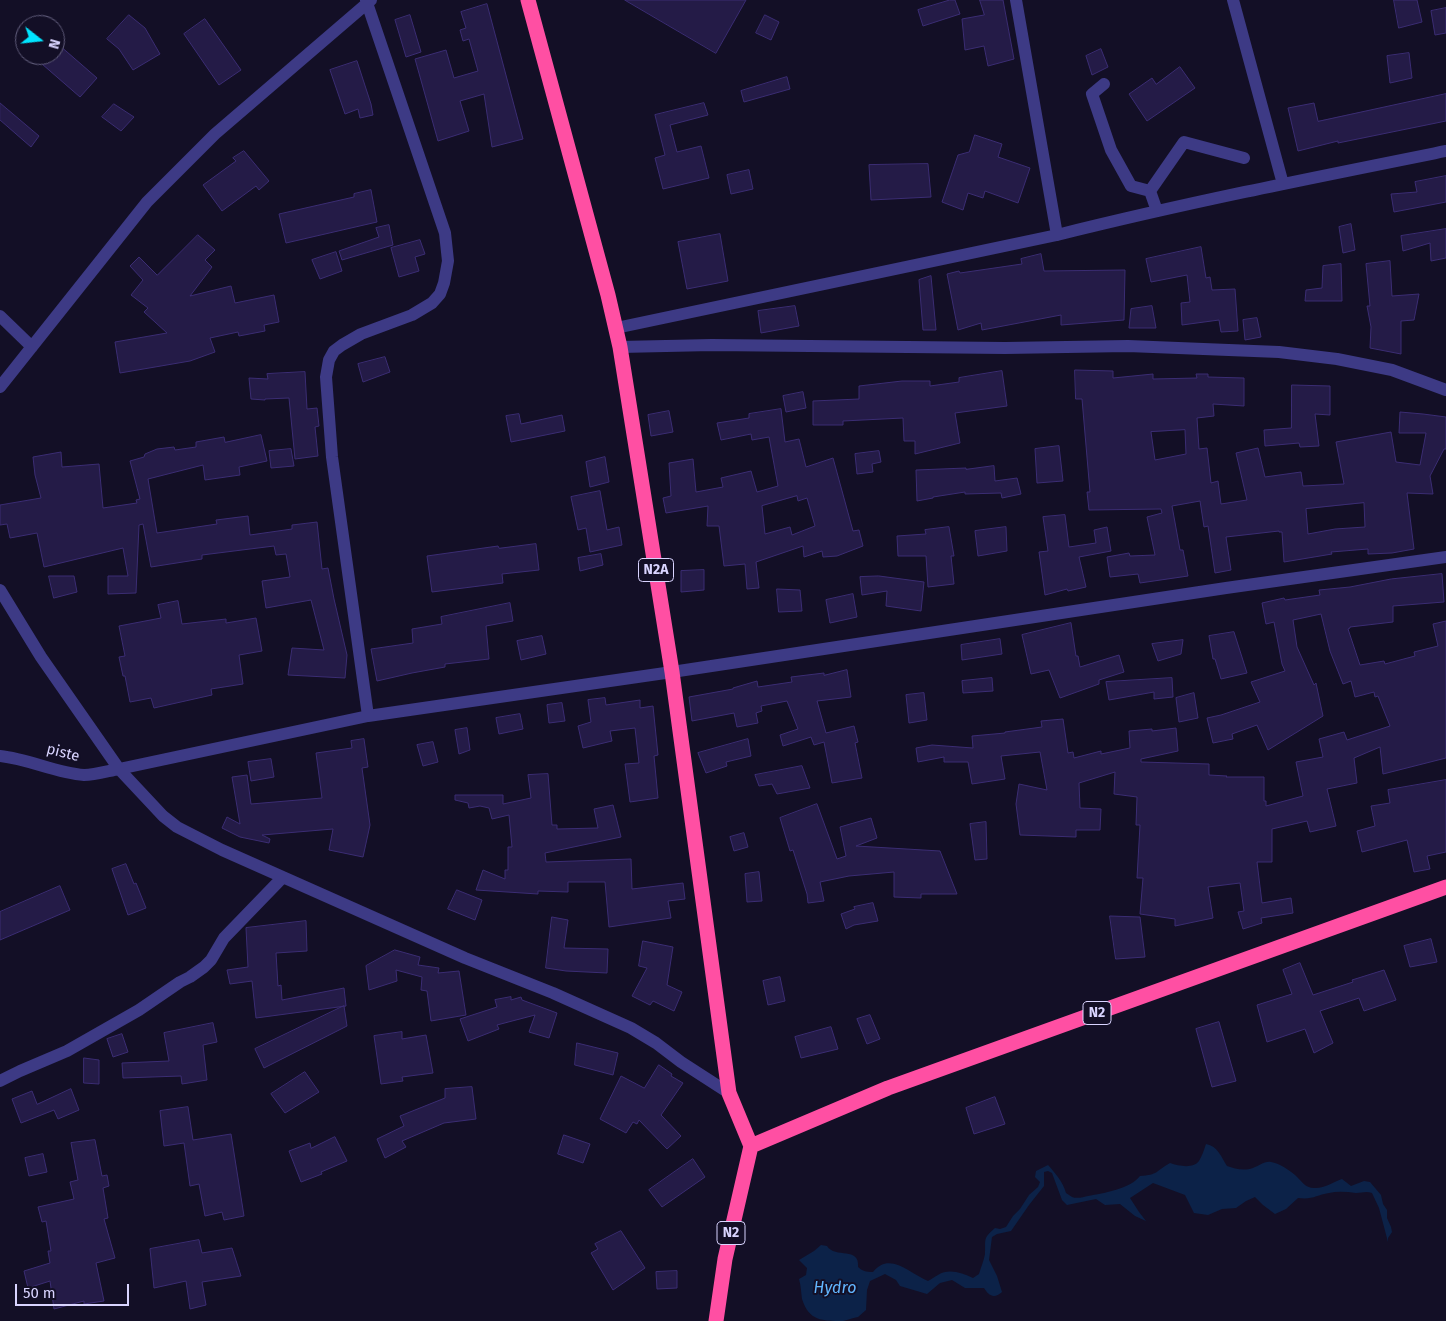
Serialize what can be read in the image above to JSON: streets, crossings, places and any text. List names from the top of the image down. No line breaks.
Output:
{"streets":{"highway":["N2A","N2"],"street":["piste"]},"crossings":[["N2A","piste"],["N2A","N2"]],"water":["Hydro"],"scale_bar":"50 m","north":"right"}
